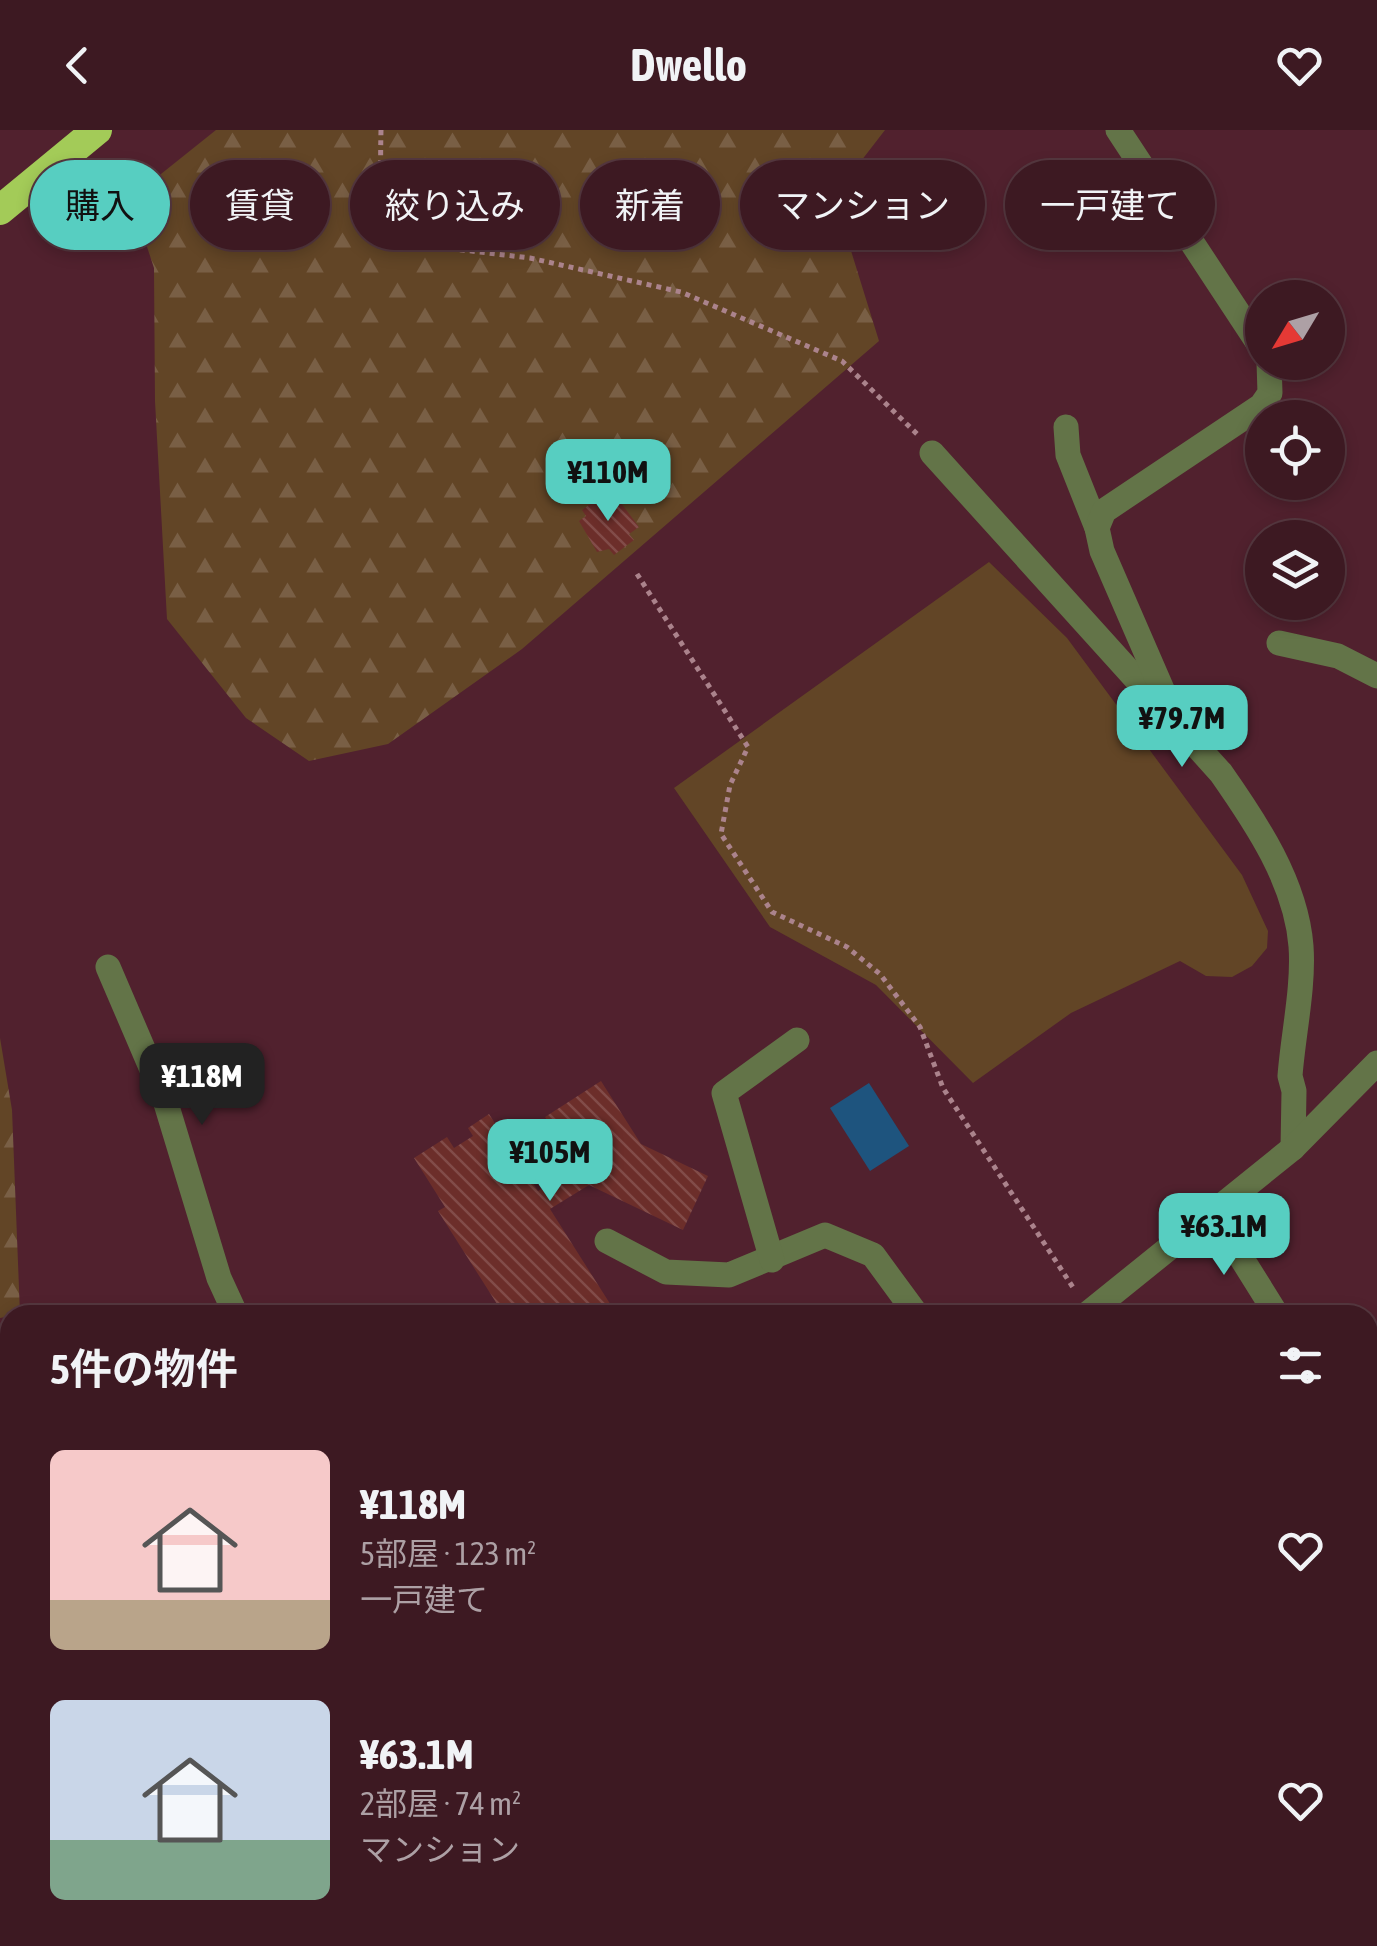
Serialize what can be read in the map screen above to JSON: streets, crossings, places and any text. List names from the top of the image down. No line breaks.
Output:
{"north":"bottom left","page":{"header":"Dwello","chip":["購入","賃貸","絞り込み","新着","マンション","一戸建て"],"price":["¥110M","¥79.7M","¥118M","¥105M","¥63.1M"],"heading":"5件の物件","list":[{"name":"¥118M","note":"5部屋 · 123 m² · 一戸建て"},{"name":"¥63.1M","note":"2部屋 · 74 m² · マンション"}]}}
